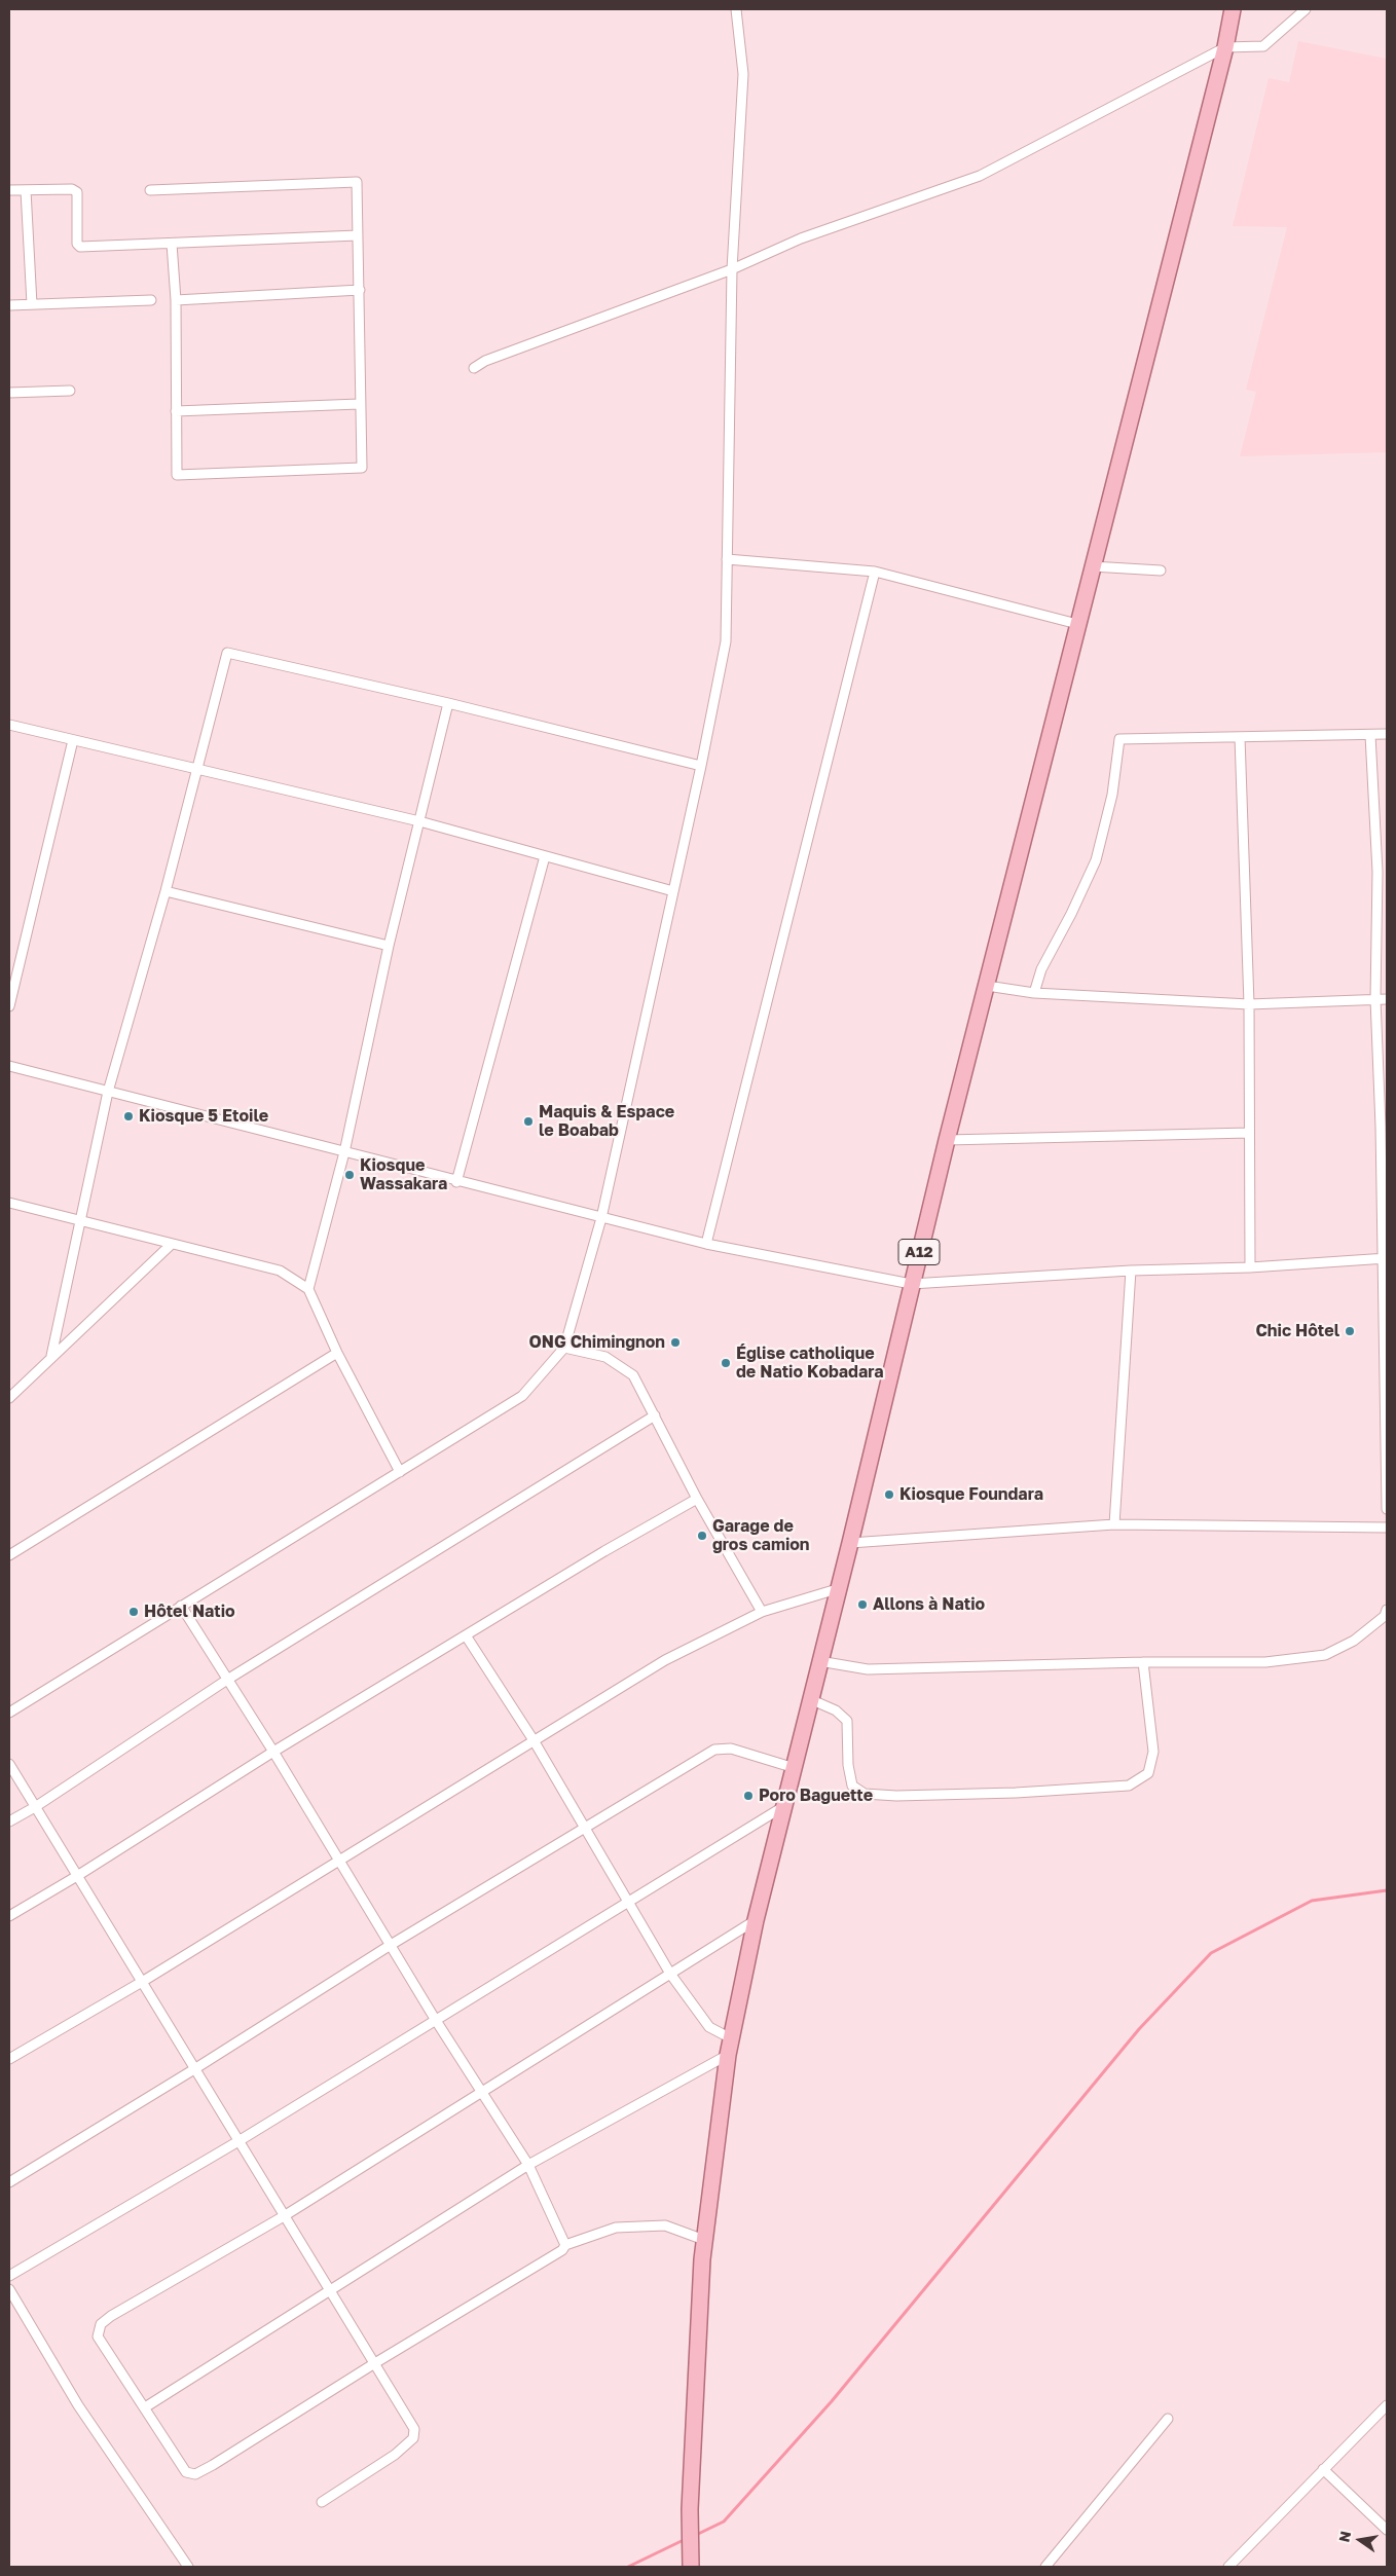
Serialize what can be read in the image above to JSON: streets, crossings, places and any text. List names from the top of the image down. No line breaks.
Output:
{"streets":{"main road":["A12"]},"places":["Kiosque 5 Etoile","Maquis & Espace le Boabab","Kiosque Wassakara","Chic Hôtel","ONG Chimingnon","Église catholique de Natio Kobadara","Kiosque Foundara","Garage de gros camion","Allons à Natio","Hôtel Natio","Poro Baguette"],"north":"left"}
